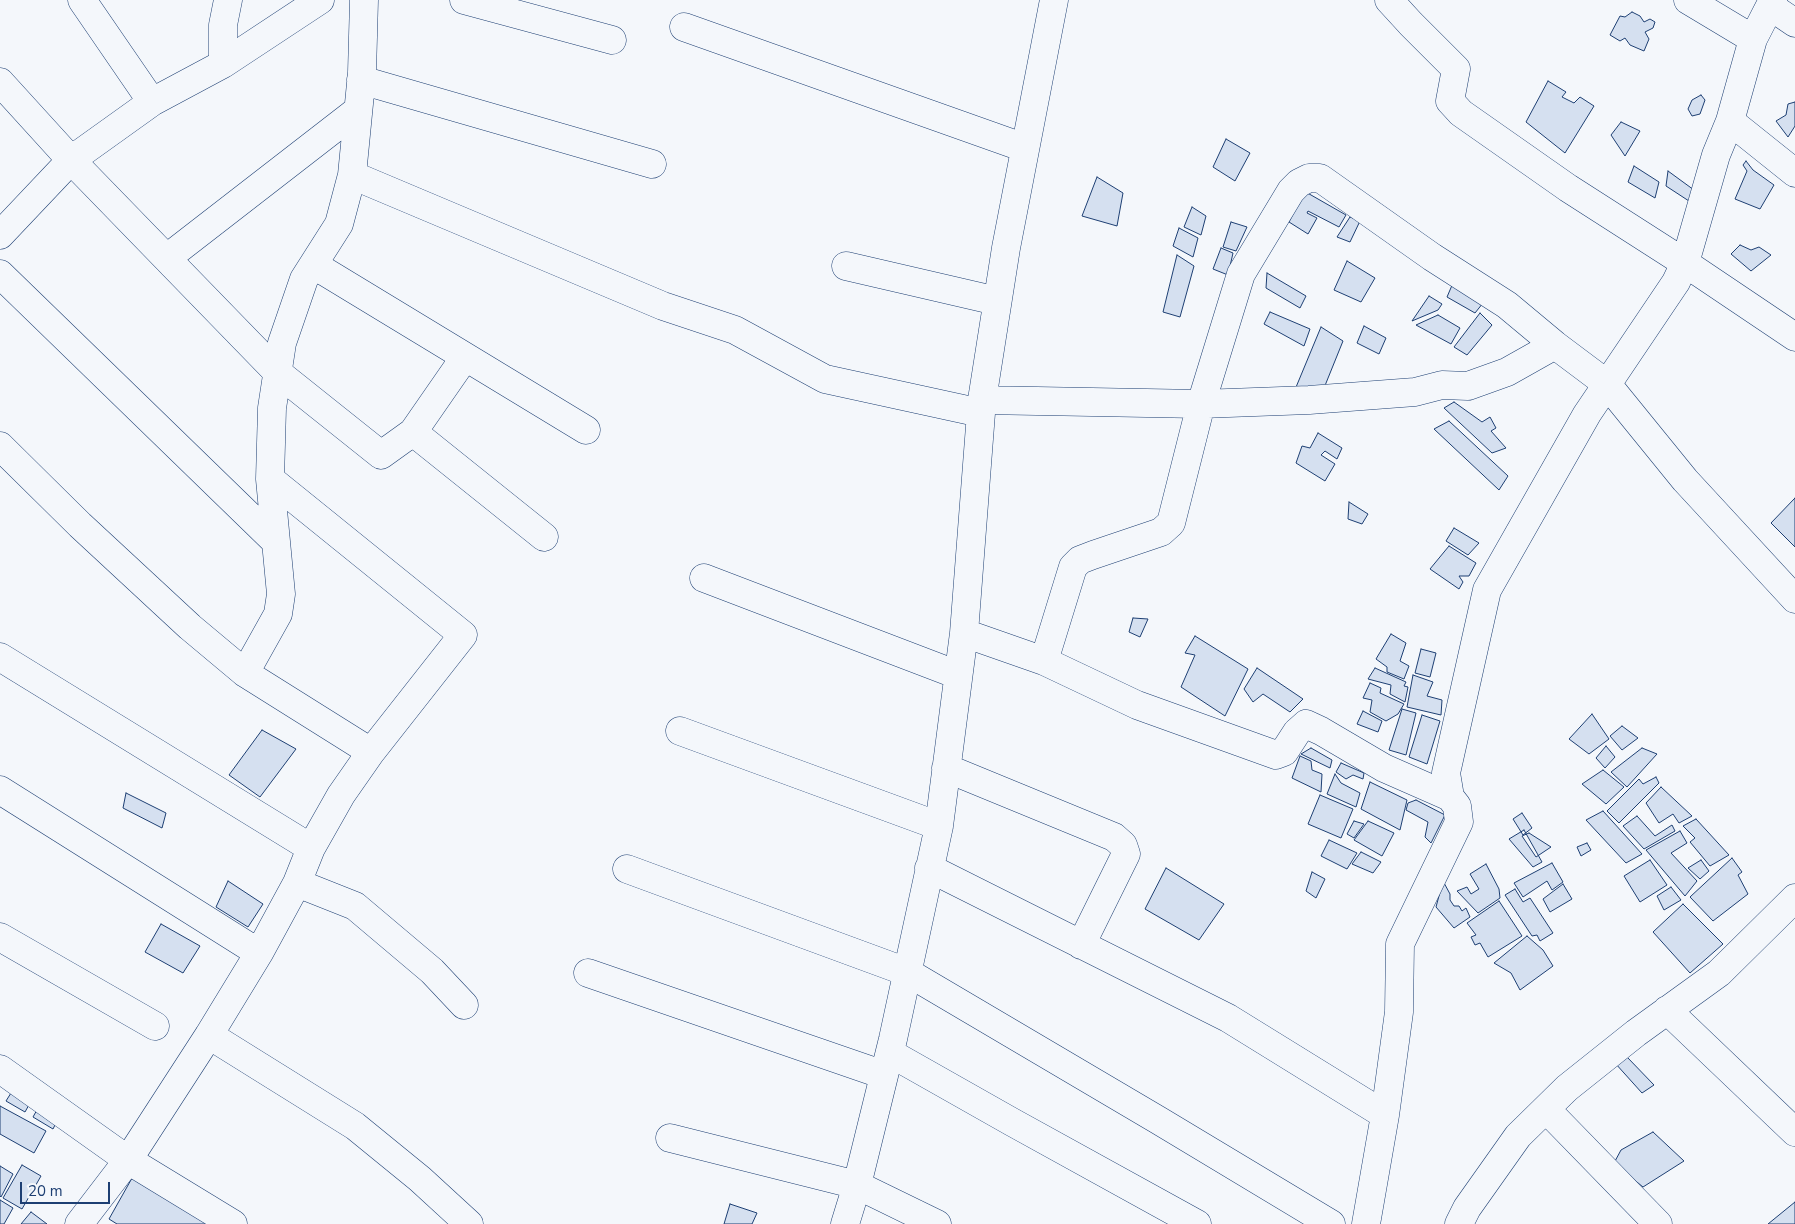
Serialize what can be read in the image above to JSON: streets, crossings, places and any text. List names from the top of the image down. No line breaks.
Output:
{"scale_bar":"20 m"}
